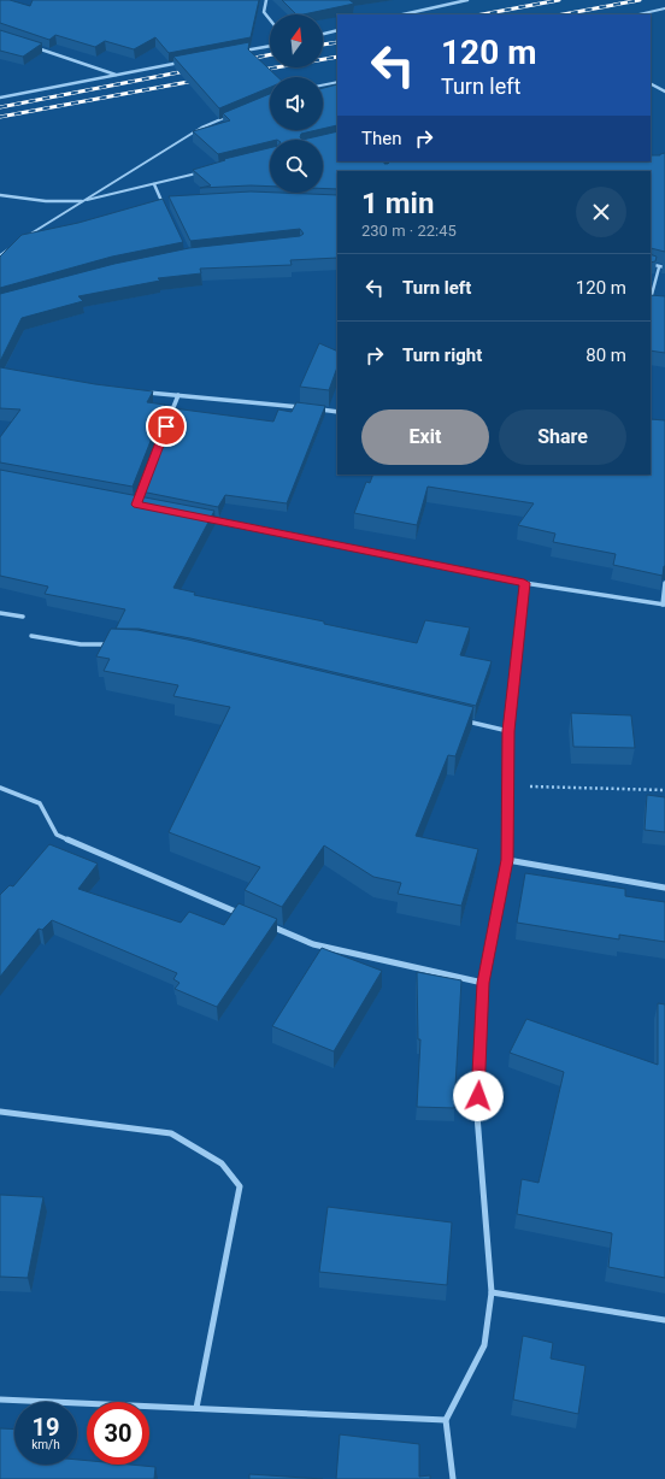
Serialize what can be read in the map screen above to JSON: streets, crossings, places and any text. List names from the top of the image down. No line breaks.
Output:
{"north":"top","page":{"turn":["120 m","Turn left"],"then":"Then","heading":["1 min","230 m · 22:45"],"list":[{"name":"Turn left","value":"120 m"},{"name":"Turn right","value":"80 m"}],"buttons":["Exit","Share"],"speed":"19 km/h","limit":"30"}}
